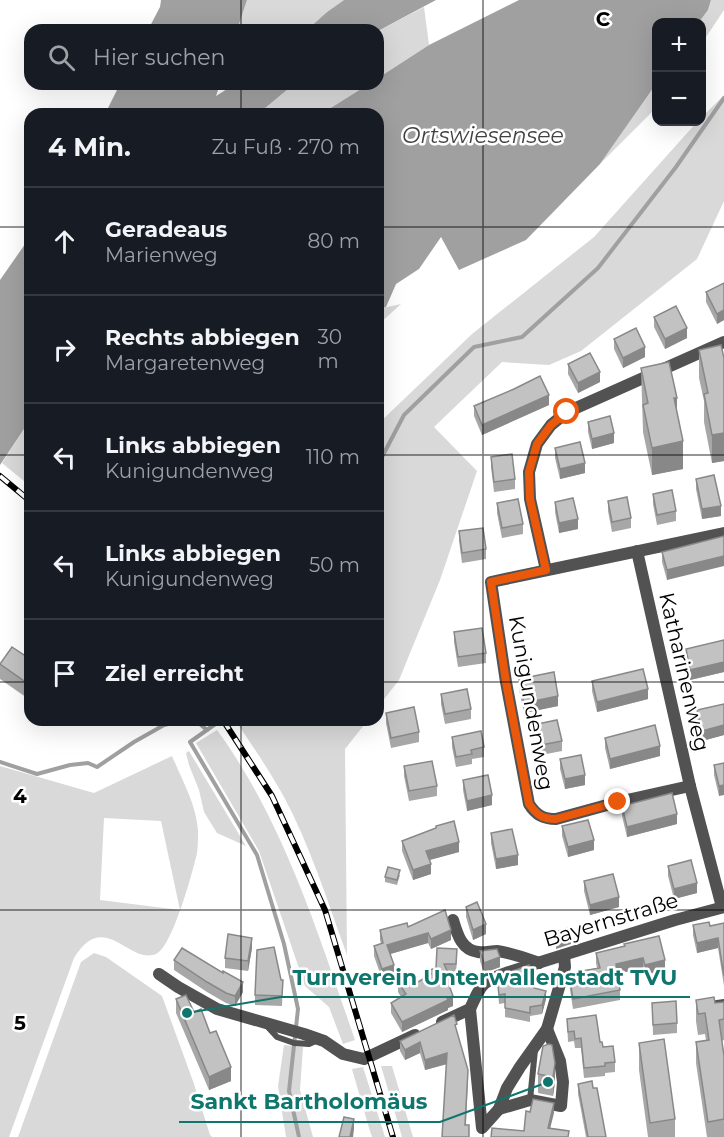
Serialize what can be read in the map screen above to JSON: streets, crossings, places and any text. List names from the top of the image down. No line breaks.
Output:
{"streets":{"street":["Katharinenweg","Kunigundenweg","Bayernstraße"]},"crossings":[["Katharinenweg","Kunigundenweg"],["Katharinenweg","Bayernstraße"]],"water":["Ortswiesensee"],"places":["Turnverein Unterwallenstadt TVU","Sankt Bartholomäus"],"page":{"map_buttons":["+","−"],"search":"Hier suchen","heading":["4 Min.","Zu Fuß · 270 m"],"list":[["Geradeaus","Marienweg","80 m"],["Rechts abbiegen","Margaretenweg","30 m"],["Links abbiegen","Kunigundenweg","110 m"],["Links abbiegen","Kunigundenweg","50 m"],"Ziel erreicht"]},"grid":{"columns":["C"],"rows":["4","5"]}}
